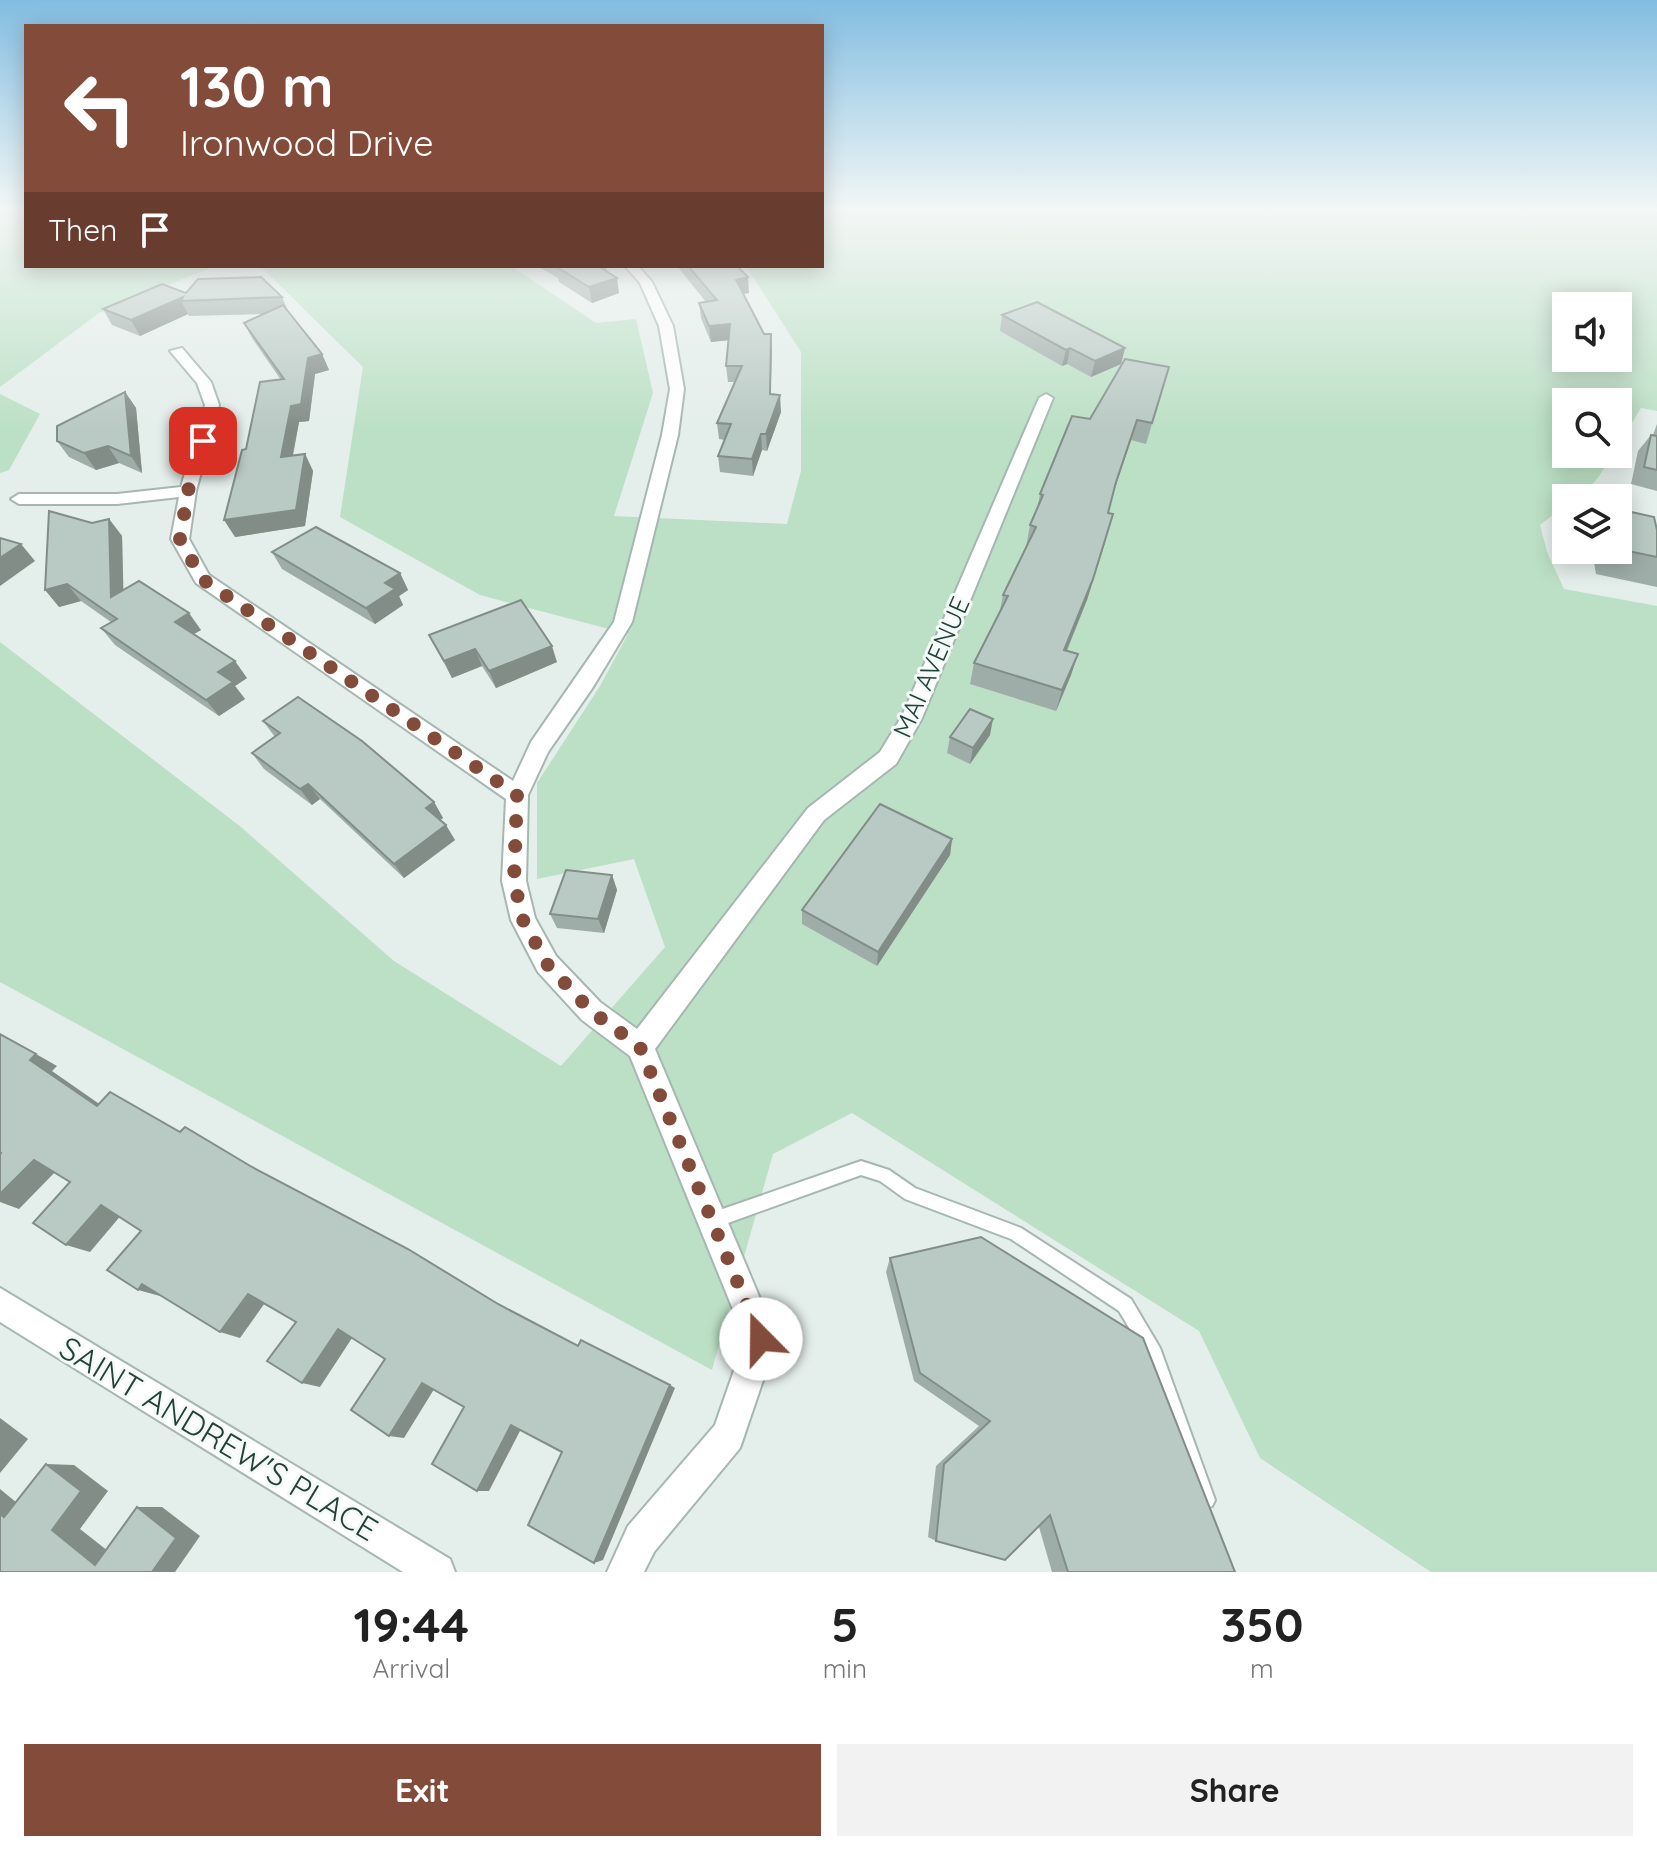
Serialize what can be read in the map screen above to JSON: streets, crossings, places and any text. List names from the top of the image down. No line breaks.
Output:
{"streets":{"street":["MAI AVENUE","SAINT ANDREW'S PLACE"]},"page":{"turn":["130 m","Ironwood Drive"],"then":"Then","eta":["19:44","Arrival","5","min","350","m"],"buttons":["Exit","Share"]}}
